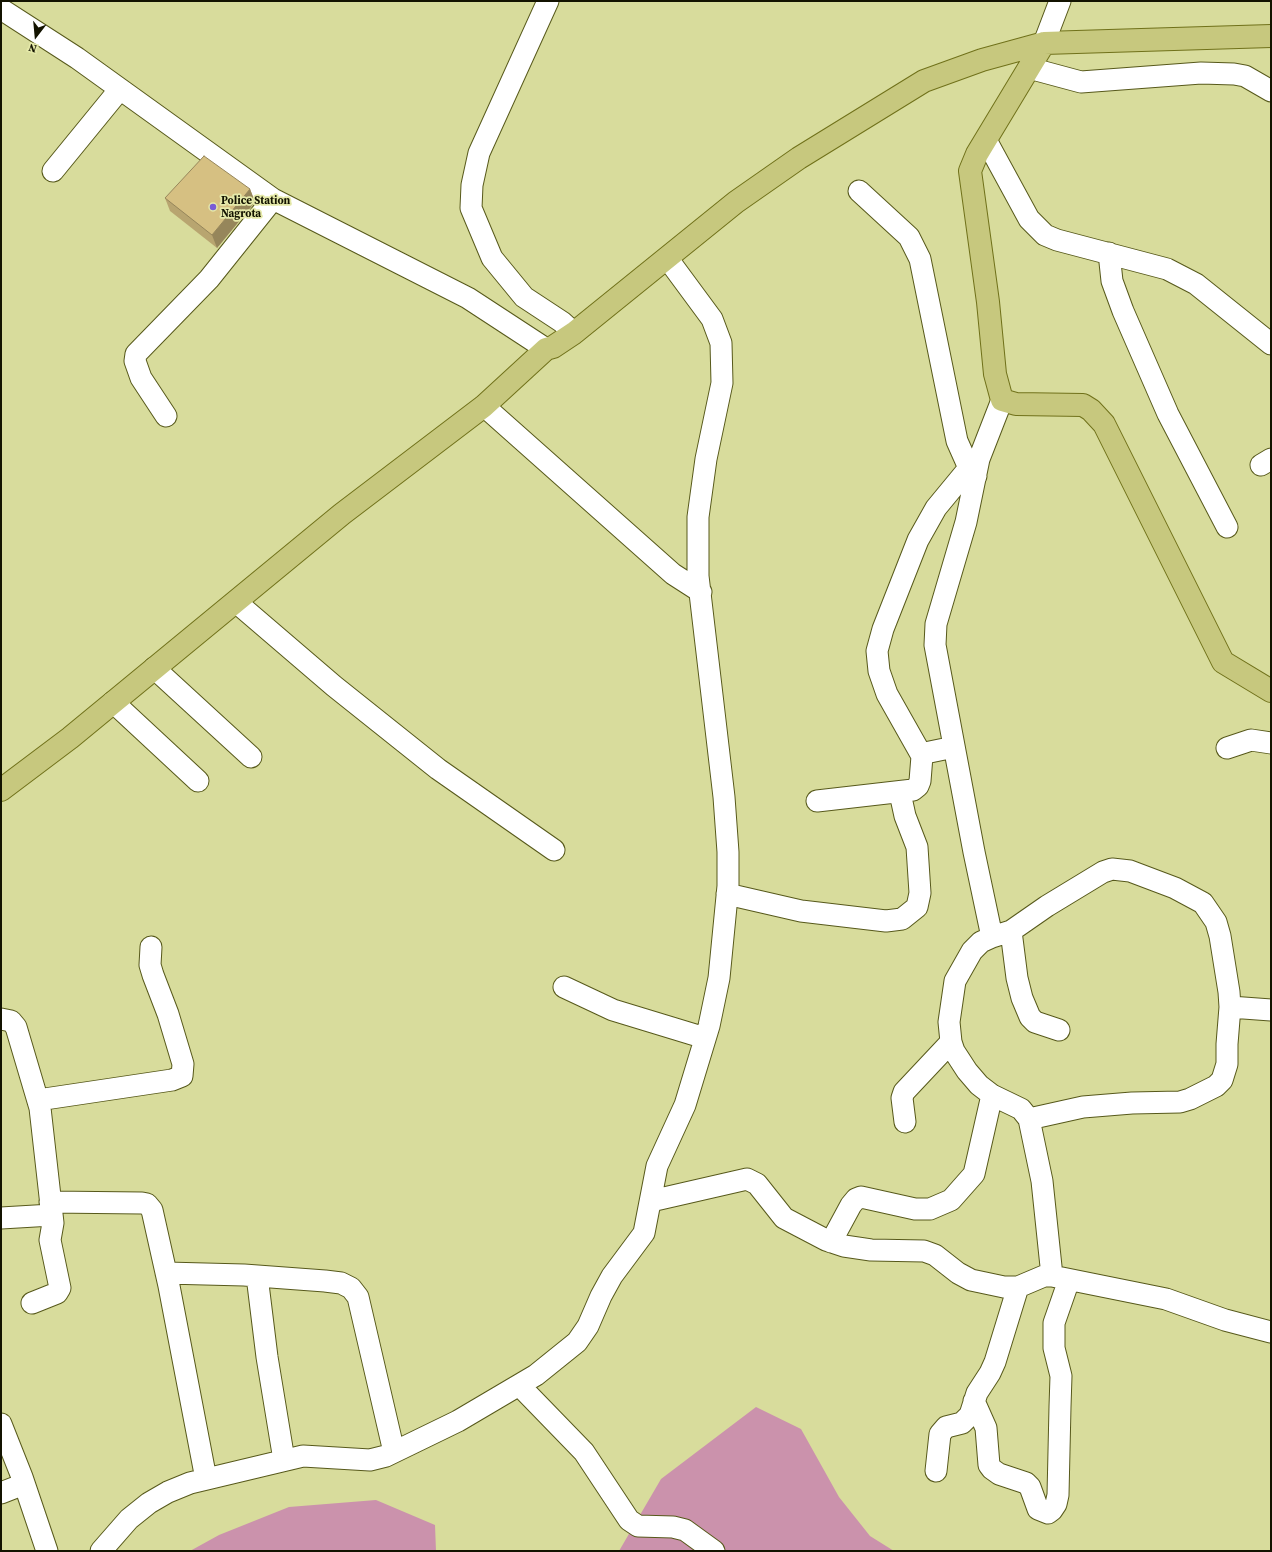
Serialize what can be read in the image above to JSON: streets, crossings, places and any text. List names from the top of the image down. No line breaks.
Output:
{"places":["Police Station Nagrota"],"north":"bottom"}
